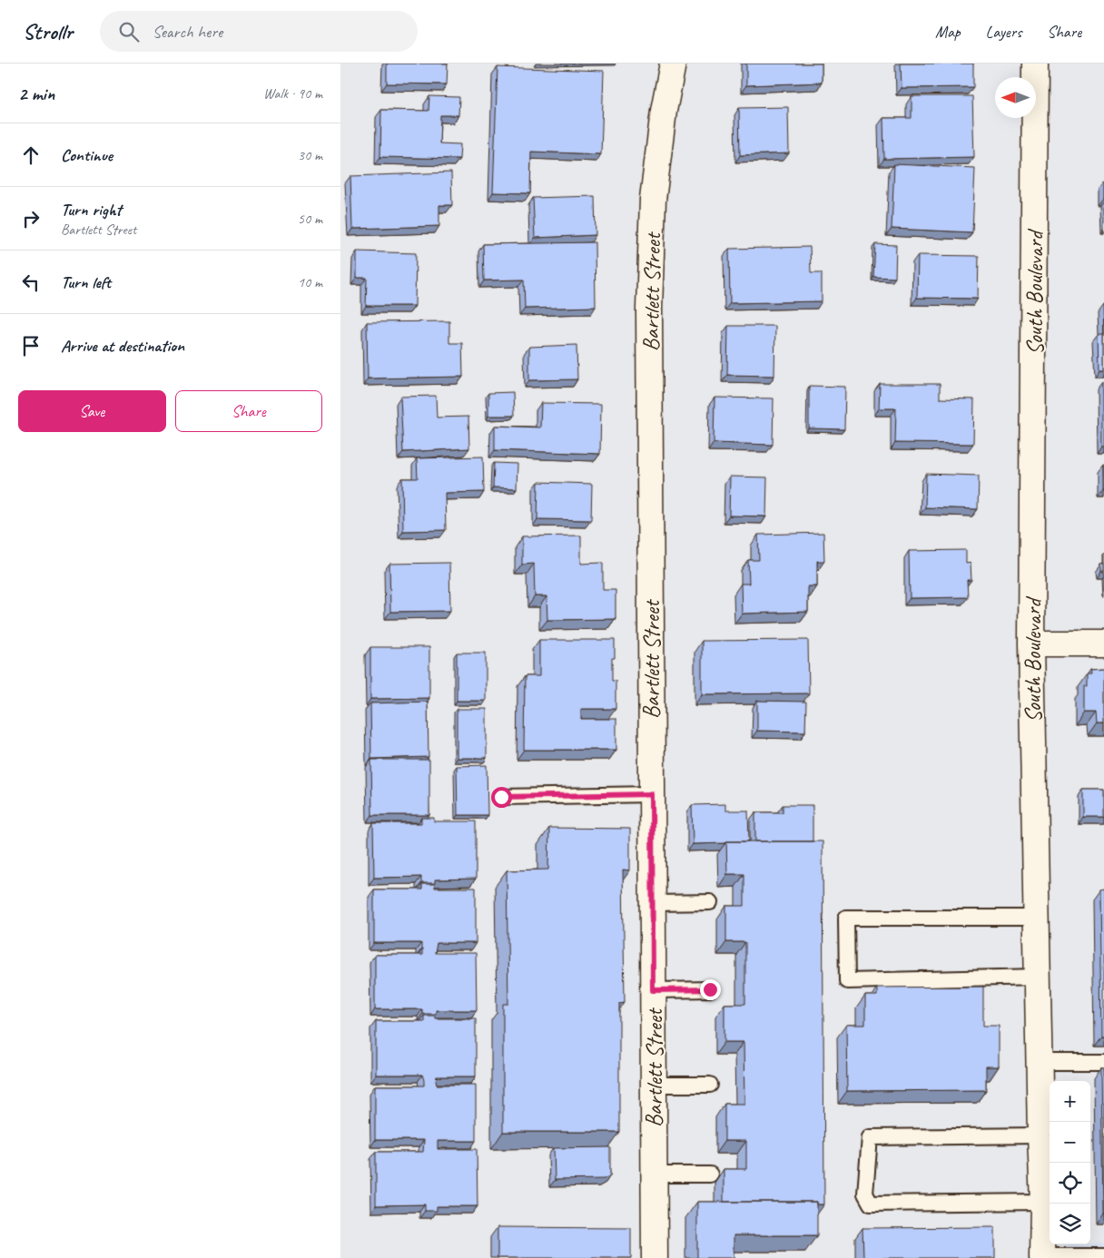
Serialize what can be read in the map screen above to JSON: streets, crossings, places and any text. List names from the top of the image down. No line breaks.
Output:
{"streets":{"street":["Bartlett Street","South Boulevard"]},"north":"left","page":{"header":"Strollr","search":"Search here","nav":["Map","Layers","Share"],"heading":["2 min","Walk · 90 m"],"list":[["Continue","30 m"],["Turn right","Bartlett Street","50 m"],["Turn left","10 m"],"Arrive at destination"],"buttons":["Save","Share"],"map_buttons":["+","−"]}}
